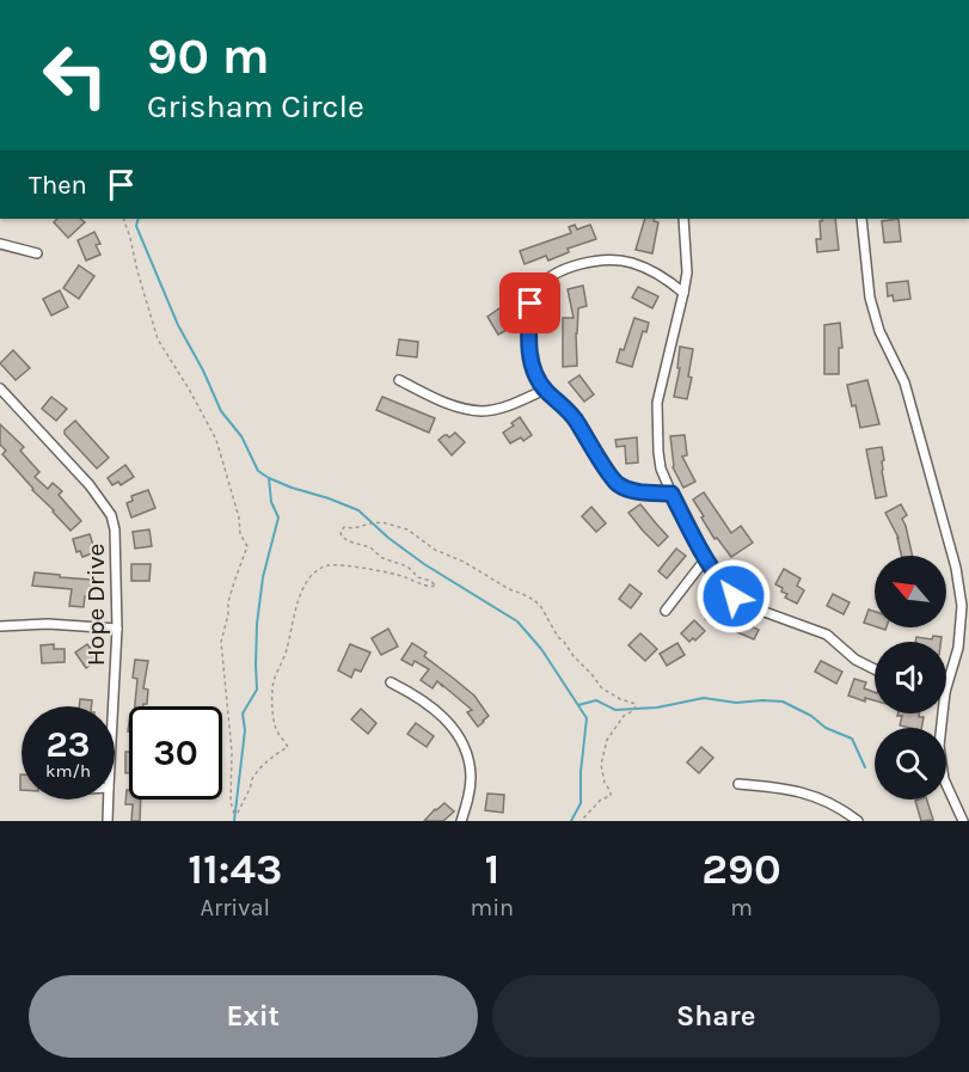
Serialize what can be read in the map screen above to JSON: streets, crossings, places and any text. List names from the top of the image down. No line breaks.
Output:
{"streets":{"street":["Hope Drive"]},"north":"top left","page":{"turn":["90 m","Grisham Circle"],"then":"Then","speed":"23 km/h","limit":"30","eta":["11:43","Arrival","1","min","290","m"],"buttons":["Exit","Share"]}}
